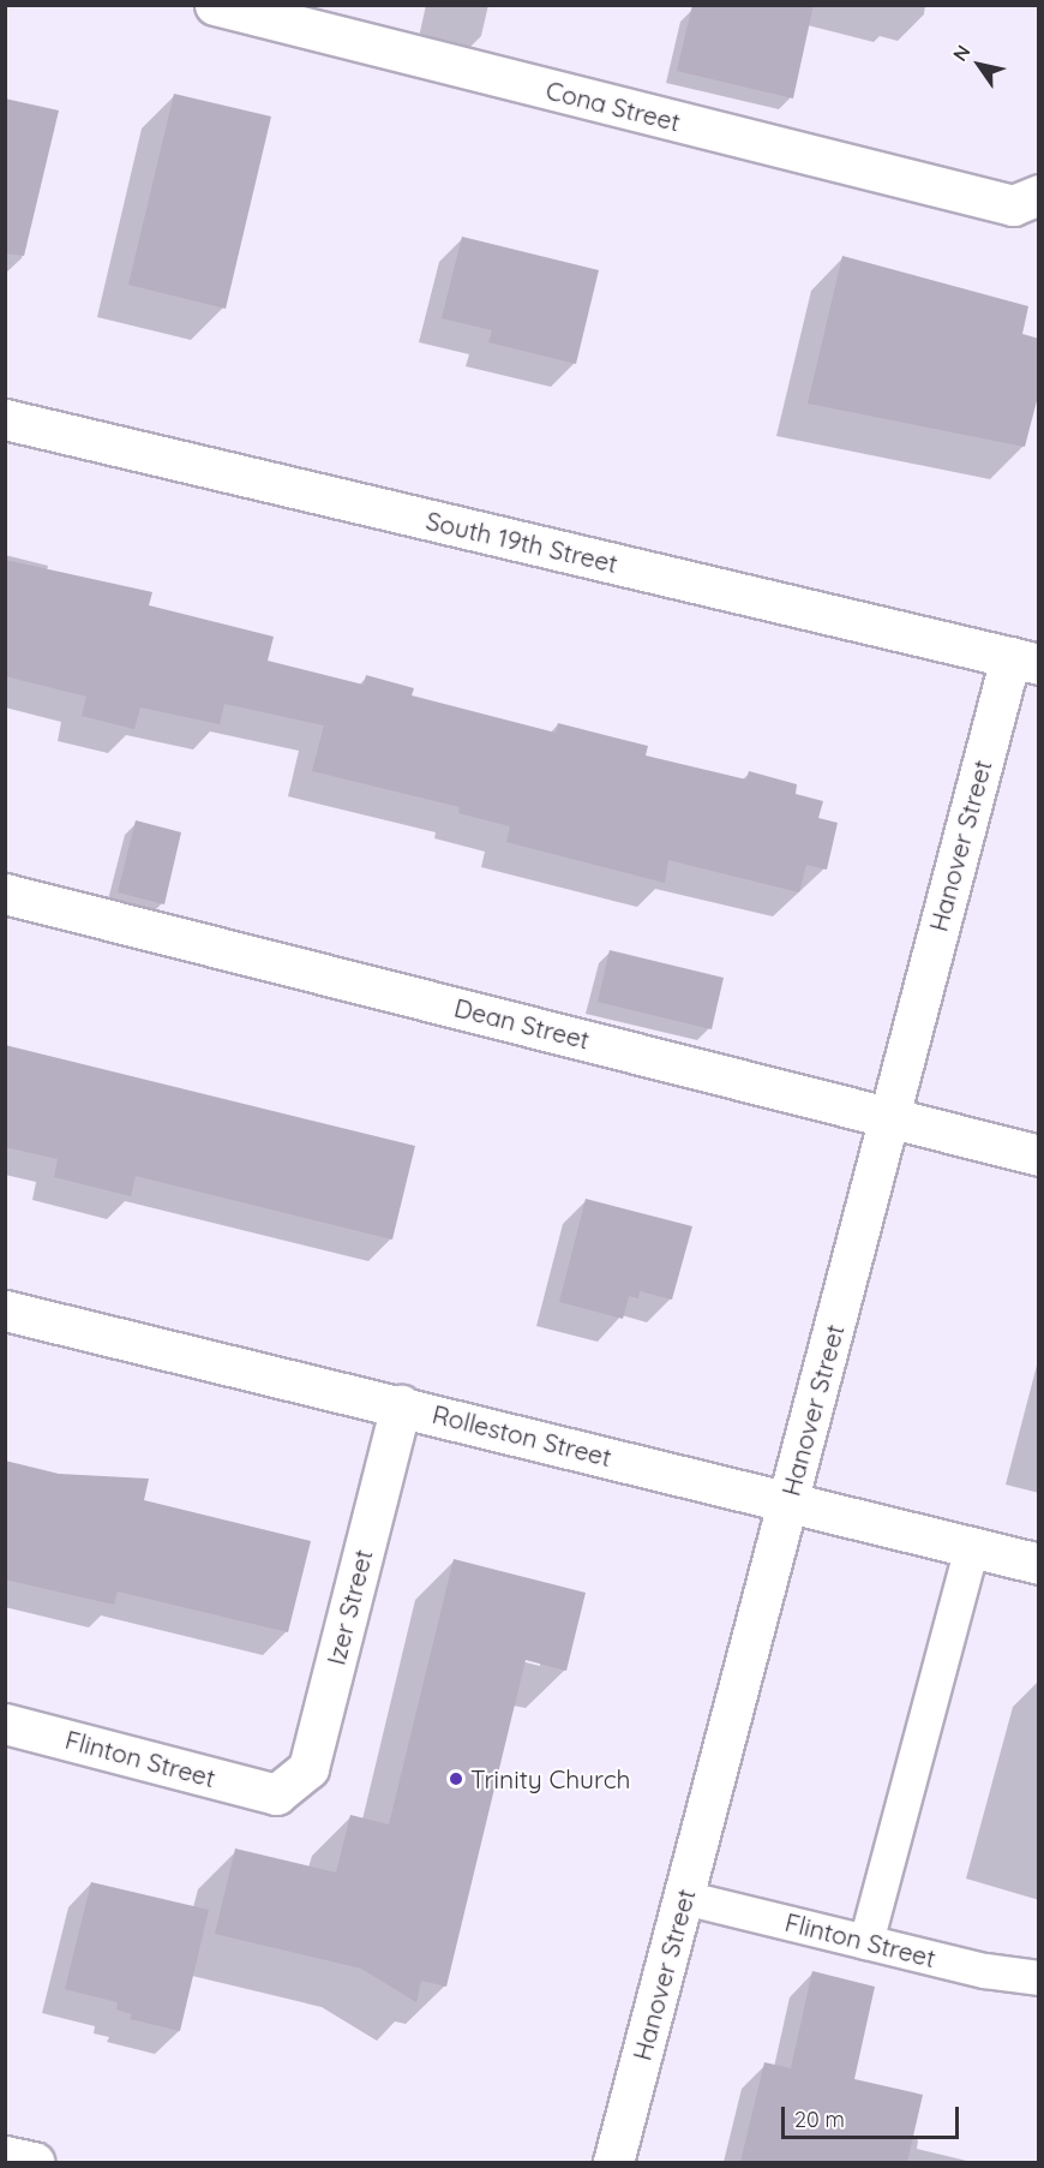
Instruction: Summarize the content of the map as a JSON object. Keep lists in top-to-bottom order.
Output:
{
  "streets": {
    "street": [
      "Cona Street",
      "South 19th Street",
      "Hanover Street",
      "Dean Street",
      "Rolleston Street",
      "Izer Street",
      "Flinton Street"
    ]
  },
  "crossings": [
    ["South 19th Street", "Hanover Street"],
    ["Hanover Street", "Dean Street"],
    ["Hanover Street", "Rolleston Street"],
    ["Hanover Street", "Flinton Street"],
    ["Rolleston Street", "Izer Street"],
    ["Izer Street", "Flinton Street"]
  ],
  "places": ["Trinity Church"],
  "scale_bar": "20 m",
  "north": "top left"
}
